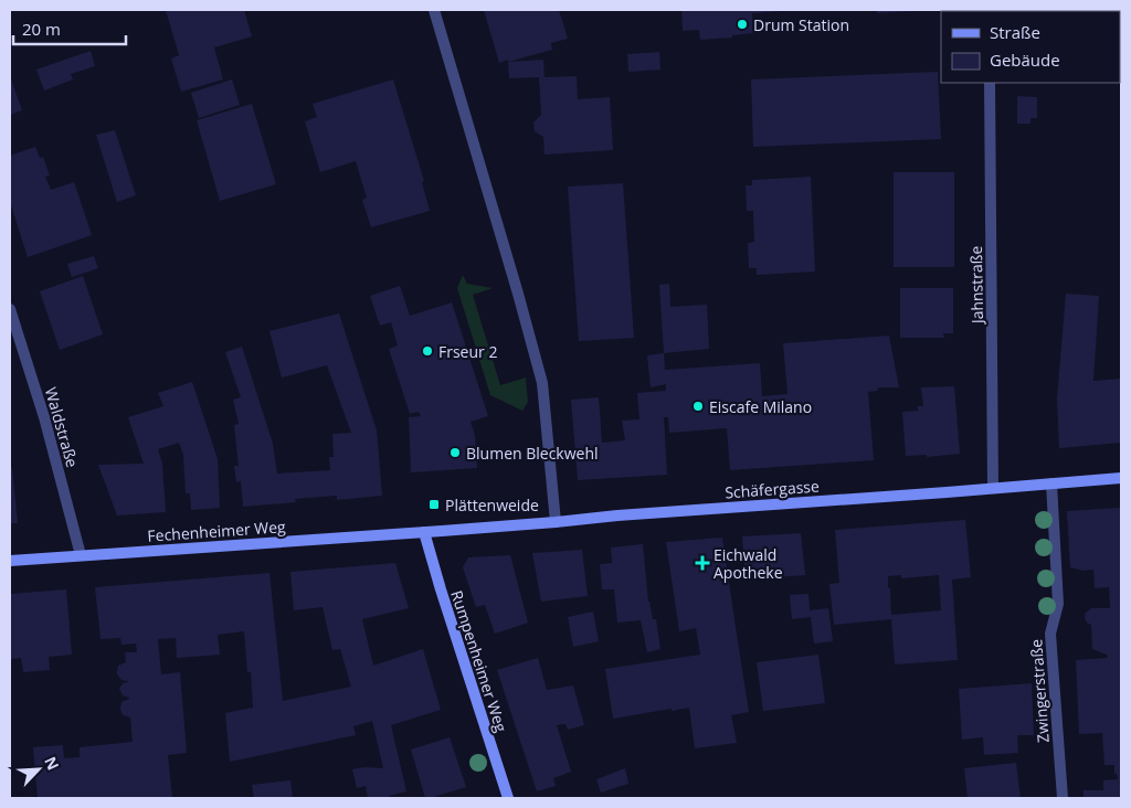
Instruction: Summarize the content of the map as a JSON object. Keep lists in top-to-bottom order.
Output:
{
  "streets": {
    "street": [
      "Jahnstraße",
      "Waldstraße",
      "Schäfergasse",
      "Fechenheimer Weg",
      "Rumpenheimer Weg",
      "Zwingerstraße"
    ]
  },
  "crossings": [
    ["Jahnstraße", "Schäfergasse"],
    ["Waldstraße", "Fechenheimer Weg"],
    ["Schäfergasse", "Fechenheimer Weg"],
    ["Schäfergasse", "Rumpenheimer Weg"],
    ["Schäfergasse", "Zwingerstraße"],
    ["Fechenheimer Weg", "Rumpenheimer Weg"]
  ],
  "places": {
    "other": [
      "Drum Station",
      "Frseur 2",
      "Eiscafe Milano",
      "Blumen Bleckwehl"
    ],
    "transit": ["Plättenweide"],
    "health": ["Eichwald Apotheke"]
  },
  "legend": ["Straße", "Gebäude"],
  "scale_bar": "20 m",
  "north": "top right"
}
